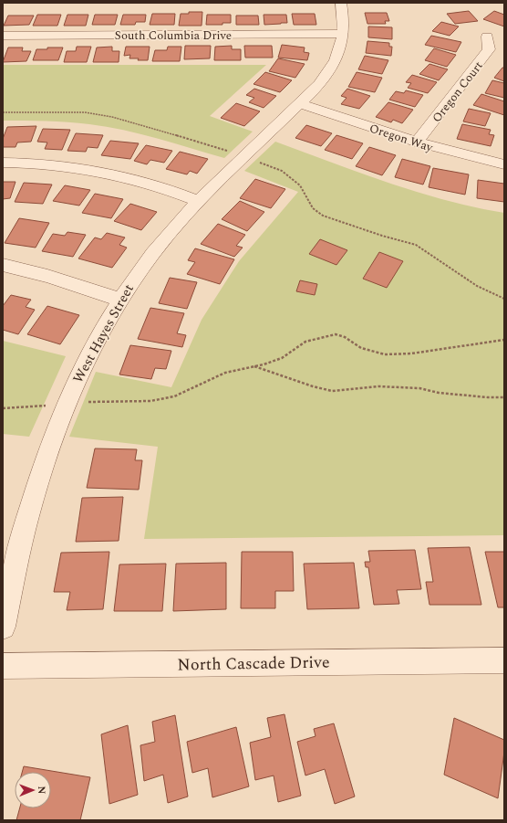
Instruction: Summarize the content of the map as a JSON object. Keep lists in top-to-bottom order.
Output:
{
  "streets": {
    "street": [
      "South Columbia Drive",
      "Oregon Court",
      "Oregon Way",
      "West Hayes Street",
      "North Cascade Drive"
    ]
  },
  "crossings": [
    ["South Columbia Drive", "West Hayes Street"],
    ["Oregon Court", "Oregon Way"],
    ["Oregon Way", "West Hayes Street"]
  ],
  "north": "right"
}
